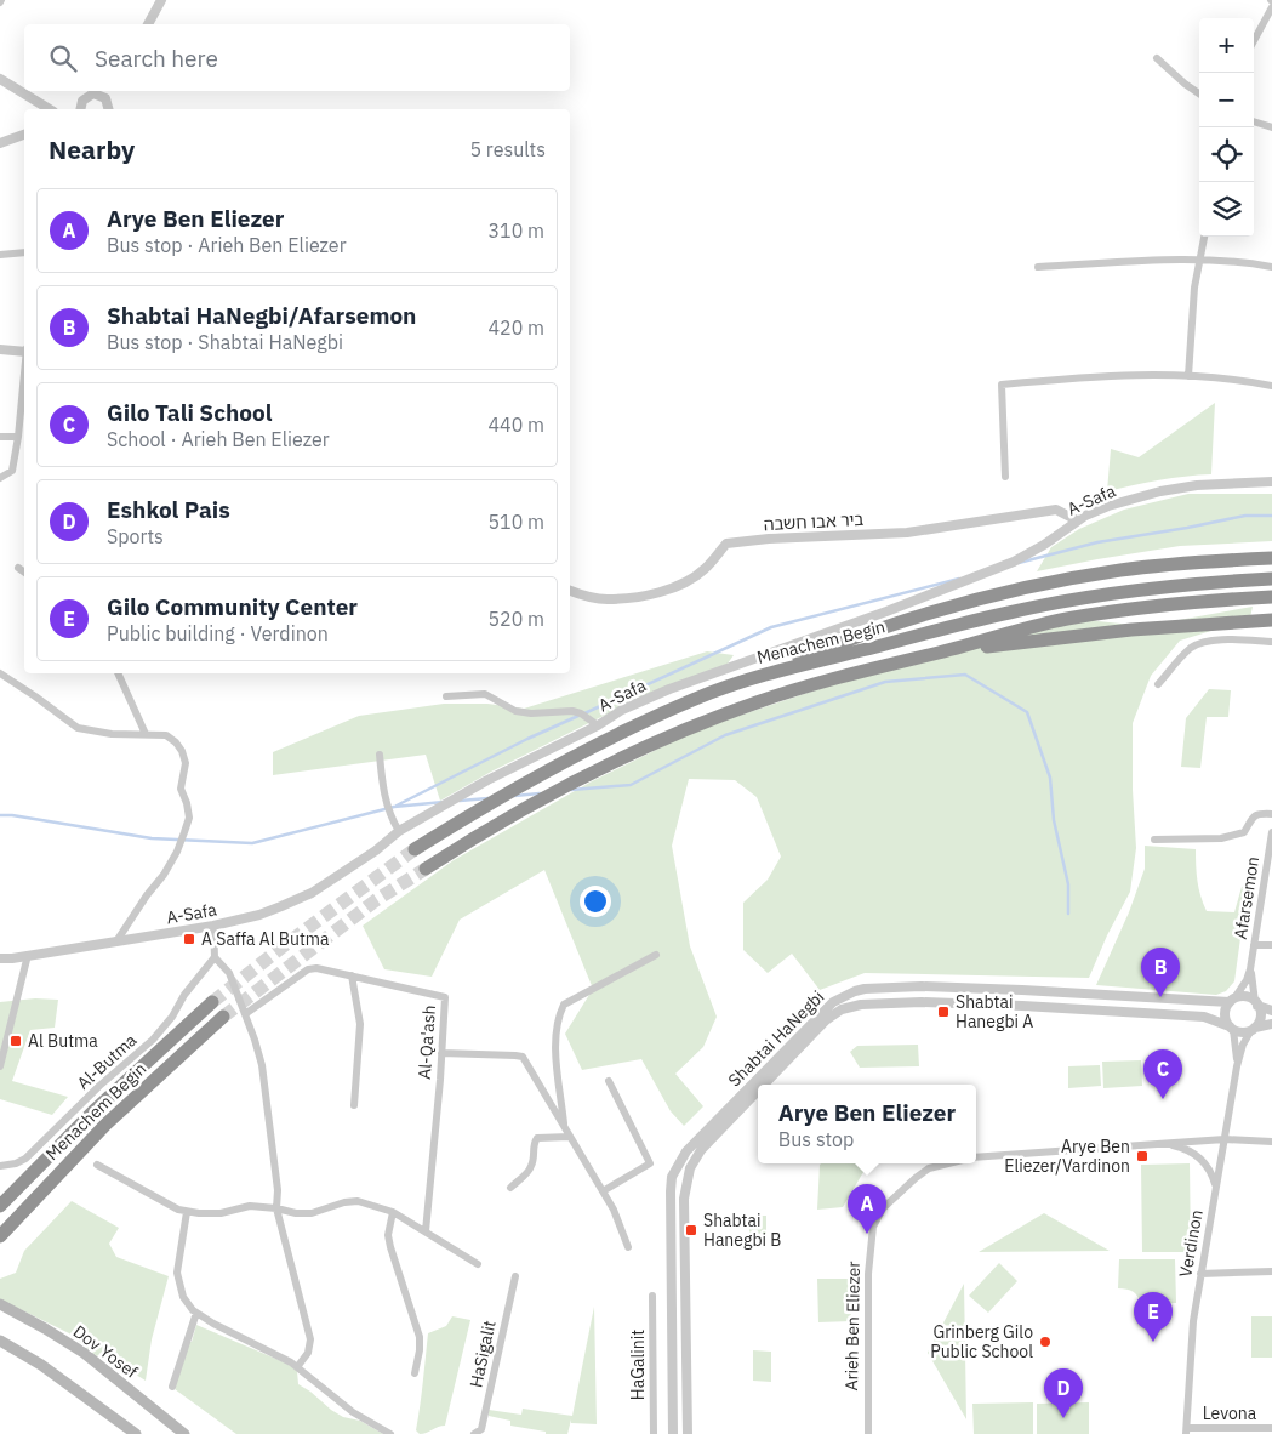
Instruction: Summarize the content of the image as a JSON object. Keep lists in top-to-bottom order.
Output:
{
  "streets": {
    "highway": ["Menachem Begin"],
    "main road": ["Dov Yosef"],
    "street": [
      "A-Safa",
      "ביר אבו חשבה",
      "Afarsemon",
      "Shabtai HaNegbi",
      "Al-Qa'ash",
      "Al-Butma",
      "Verdinon",
      "Arieh Ben Eliezer",
      "HaSigalit",
      "HaGalinit",
      "Levona"
    ]
  },
  "crossings": [
    ["A-Safa", "ביר אבו חשבה"],
    ["Afarsemon", "Shabtai HaNegbi"],
    ["Afarsemon", "Verdinon"],
    ["Shabtai HaNegbi", "Verdinon"],
    ["Verdinon", "Levona"]
  ],
  "places": {
    "transit": [
      "A Saffa Al Butma",
      "Shabtai Hanegbi A",
      "Al Butma",
      "Arye Ben Eliezer/Vardinon",
      "Shabtai Hanegbi B"
    ],
    "other": ["Grinberg Gilo Public School"]
  },
  "page": {
    "map_buttons": ["+", "−"],
    "search": "Search here",
    "heading": ["Nearby", "5 results"],
    "list": [
      {
        "mark": "A",
        "name": "Arye Ben Eliezer",
        "note": "Bus stop · Arieh Ben Eliezer",
        "value": "310 m"
      },
      {
        "mark": "B",
        "name": "Shabtai HaNegbi/Afarsemon",
        "note": "Bus stop · Shabtai HaNegbi",
        "value": "420 m"
      },
      {
        "mark": "C",
        "name": "Gilo Tali School",
        "note": "School · Arieh Ben Eliezer",
        "value": "440 m"
      },
      {
        "mark": "D",
        "name": "Eshkol Pais",
        "note": "Sports",
        "value": "510 m"
      },
      {
        "mark": "E",
        "name": "Gilo Community Center",
        "note": "Public building · Verdinon",
        "value": "520 m"
      }
    ],
    "pins": [
      "B",
      "C",
      "A",
      "E",
      "D"
    ],
    "popup": ["Arye Ben Eliezer", "Bus stop"]
  }
}
